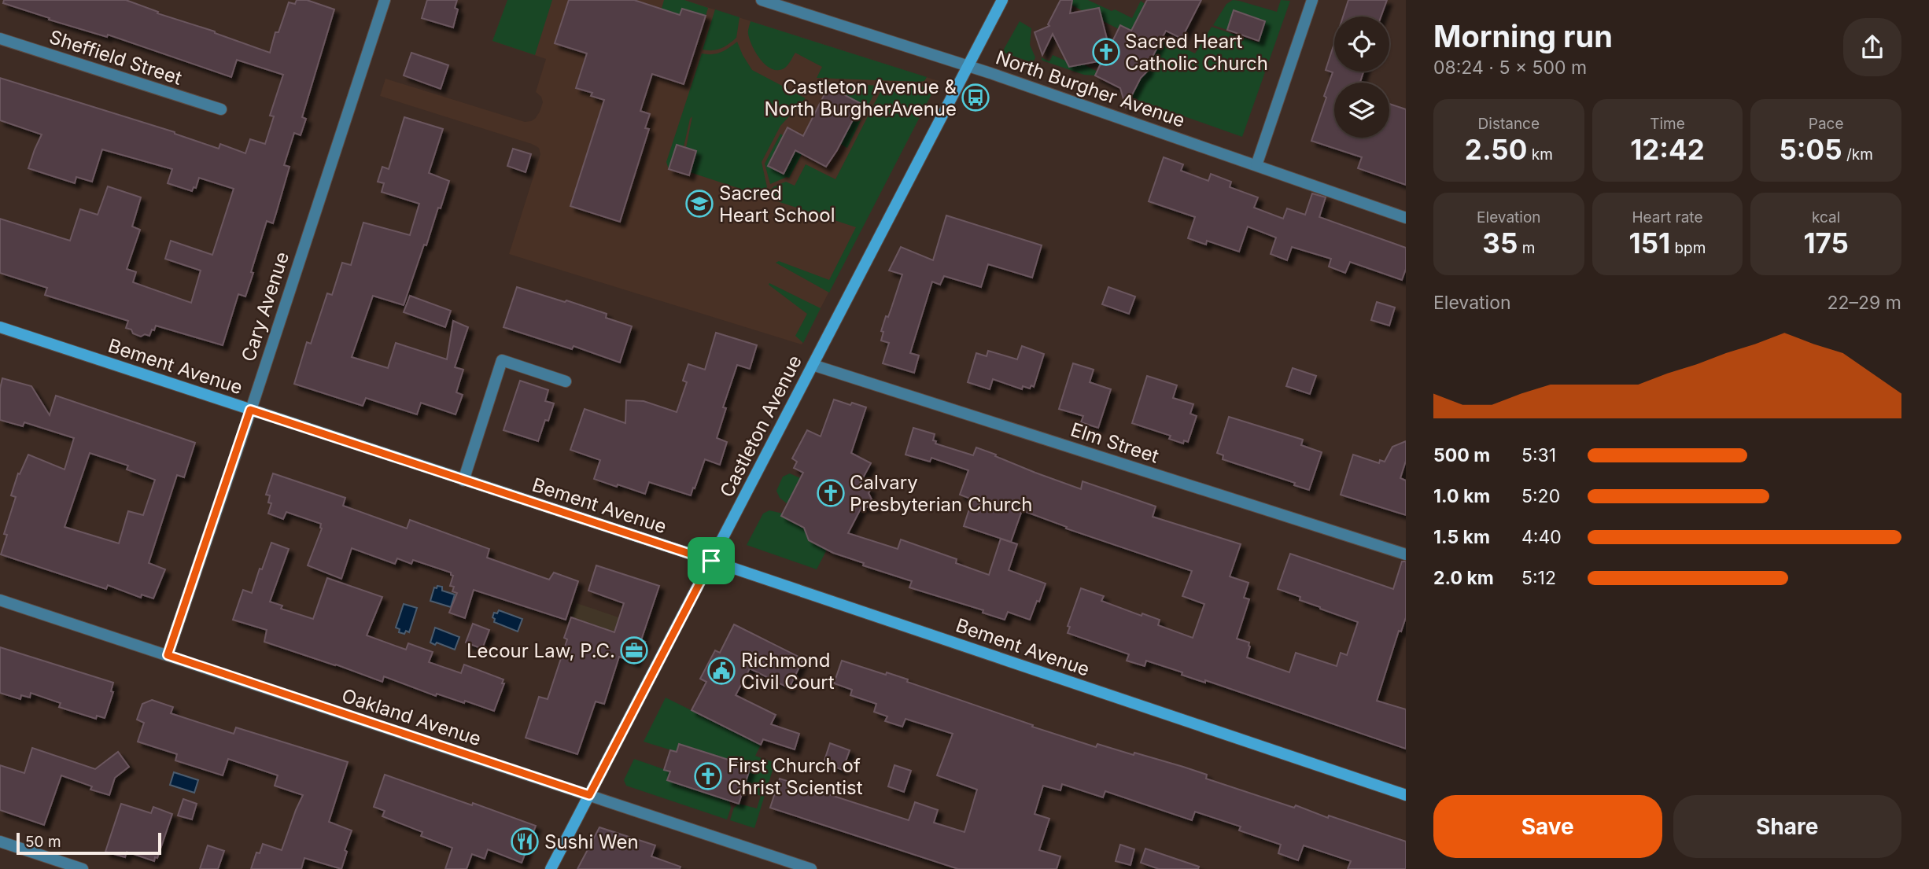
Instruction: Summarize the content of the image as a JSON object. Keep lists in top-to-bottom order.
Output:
{
  "streets": {
    "street": [
      "Sheffield Street",
      "North Burgher Avenue",
      "Cary Avenue",
      "Bement Avenue",
      "Castleton Avenue",
      "Elm Street",
      "Oakland Avenue"
    ]
  },
  "crossings": [
    ["North Burgher Avenue", "Castleton Avenue"],
    ["Cary Avenue", "Bement Avenue"],
    ["Cary Avenue", "Oakland Avenue"],
    ["Bement Avenue", "Castleton Avenue"],
    ["Castleton Avenue", "Elm Street"],
    ["Castleton Avenue", "Oakland Avenue"]
  ],
  "places": {
    "church": ["Sacred Heart Catholic Church", "Calvary Presbyterian Church", "First Church of Christ Scientist"],
    "bus stop": ["Castleton Avenue & North BurgherAvenue"],
    "school or university": ["Sacred Heart School"],
    "office": ["Lecour Law, P.C."],
    "public building": ["Richmond Civil Court"],
    "restaurant": ["Sushi Wen"]
  },
  "scale_bar": "50 m",
  "page": {
    "heading": ["Morning run", "08:24 · 5 × 500 m"],
    "stats": [
      ["Distance", "2.50 km"],
      ["Time", "12:42"],
      ["Pace", "5:05 /km"],
      ["Elevation", "35 m"],
      ["Heart rate", "151 bpm"],
      ["kcal", "175"]
    ],
    "chart": ["Elevation", "22–29 m"],
    "list": [
      {
        "name": "500 m",
        "note": "5:31"
      },
      {
        "name": "1.0 km",
        "note": "5:20"
      },
      {
        "name": "1.5 km",
        "note": "4:40"
      },
      {
        "name": "2.0 km",
        "note": "5:12"
      }
    ],
    "buttons": ["Save", "Share"],
    "scale": "50 m"
  }
}
